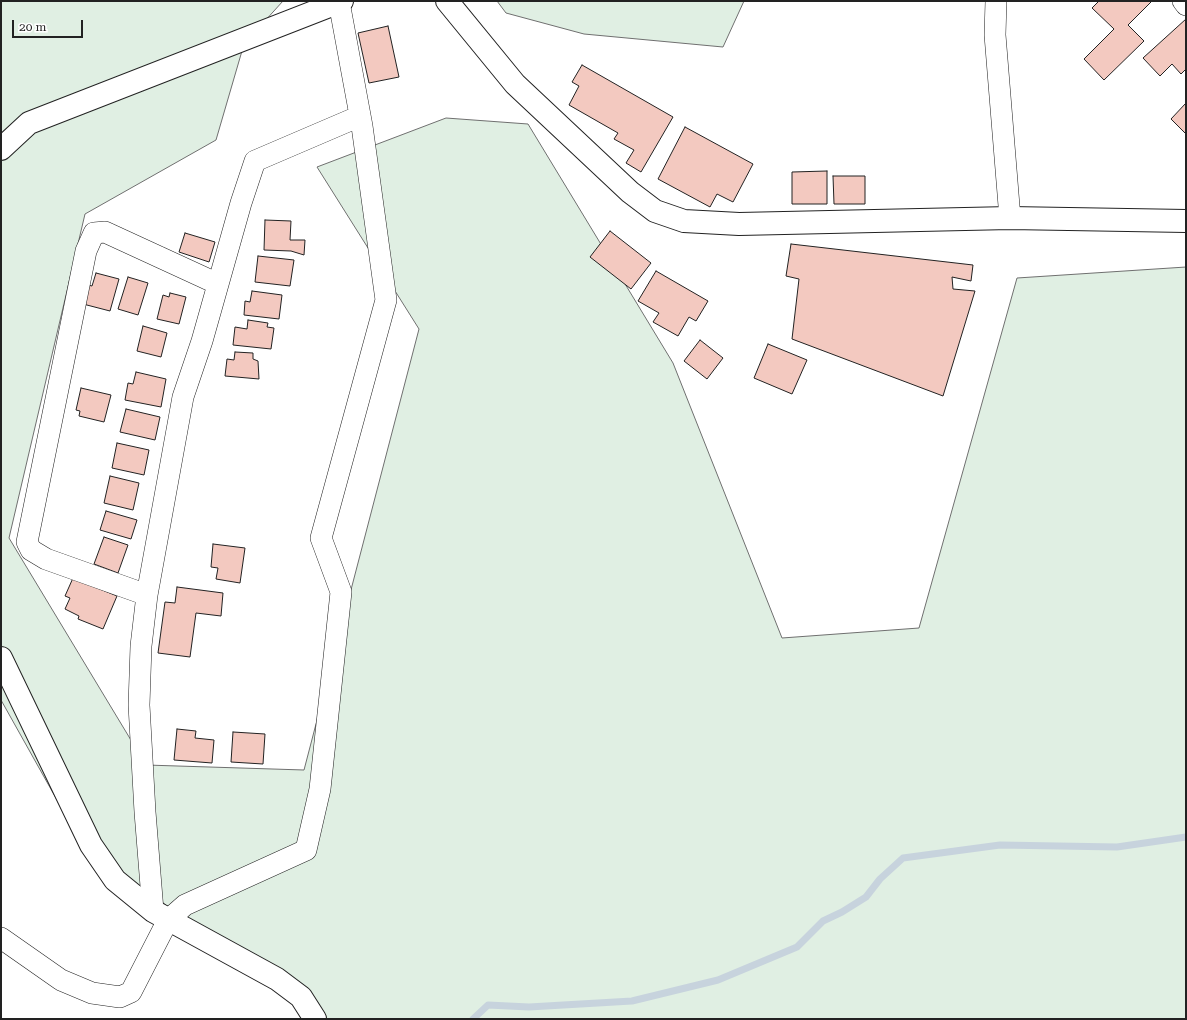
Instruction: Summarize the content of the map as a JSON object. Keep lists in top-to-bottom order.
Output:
{
  "scale_bar": "20 m"
}
